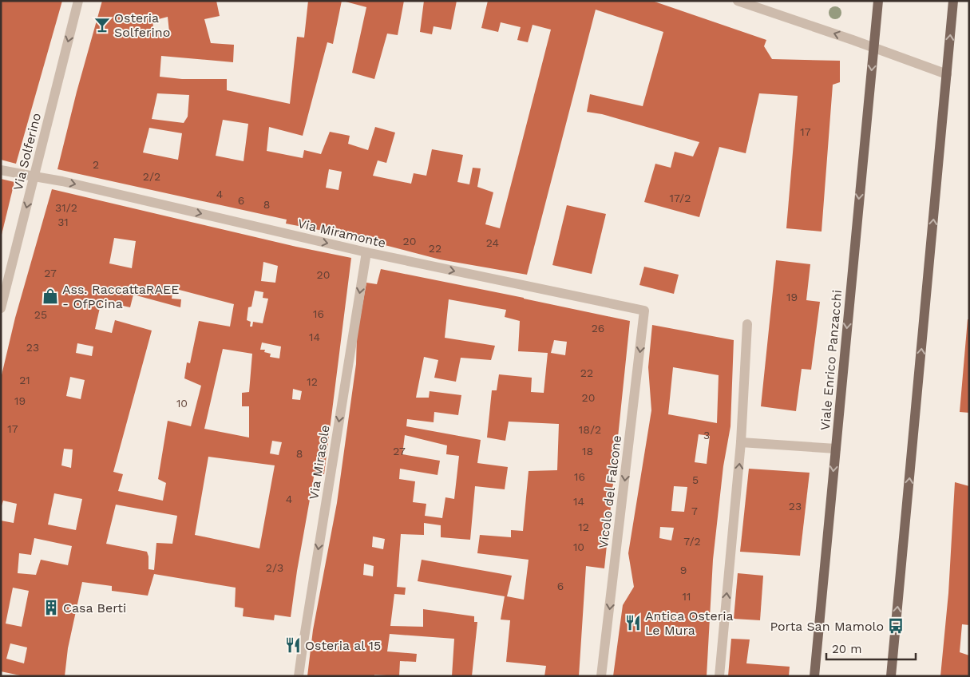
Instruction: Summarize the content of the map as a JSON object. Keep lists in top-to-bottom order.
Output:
{
  "streets": {
    "main road": ["Viale Enrico Panzacchi"],
    "street": [
      "Via Solferino",
      "Via Miramonte",
      "Via Mirasole",
      "Vicolo del Falcone"
    ]
  },
  "crossings": [
    ["Via Solferino", "Via Miramonte"],
    ["Via Miramonte", "Via Mirasole"],
    ["Via Miramonte", "Vicolo del Falcone"]
  ],
  "one_way": [
    "Via Solferino",
    "Via Miramonte",
    "Via Mirasole",
    "Vicolo del Falcone"
  ],
  "places": {
    "bar": ["Osteria Solferino"],
    "shop": ["Ass. RaccattaRAEE - OfPCina"],
    "building": ["Casa Berti"],
    "restaurant": ["Antica Osteria Le Mura", "Osteria al 15"],
    "bus stop": ["Porta San Mamolo"]
  },
  "house_numbers": [
    "17",
    "2",
    "2/2",
    "4",
    "17/2",
    "6",
    "8",
    "31/2",
    "31",
    "20",
    "24",
    "22",
    "27",
    "20",
    "19",
    "16",
    "25",
    "26",
    "14",
    "23",
    "22",
    "21",
    "12",
    "20",
    "19",
    "10",
    "17",
    "18/2",
    "3",
    "27",
    "18",
    "8",
    "16",
    "5",
    "4",
    "14",
    "23",
    "7",
    "12",
    "7/2",
    "10",
    "2/3",
    "9",
    "6",
    "11"
  ],
  "scale_bar": "20 m"
}
